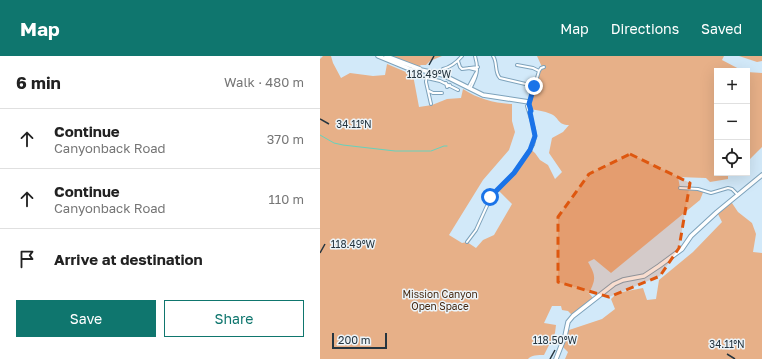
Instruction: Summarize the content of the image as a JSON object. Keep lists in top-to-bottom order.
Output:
{
  "parks": ["Mission Canyon Open Space"],
  "scale_bar": "200 m",
  "page": {
    "header": "Map",
    "nav": ["Map", "Directions", "Saved"],
    "heading": ["6 min", "Walk · 480 m"],
    "map_buttons": ["+", "−"],
    "list": [
      ["Continue", "Canyonback Road", "370 m"],
      ["Continue", "Canyonback Road", "110 m"],
      "Arrive at destination"
    ],
    "buttons": ["Save", "Share"],
    "scale": "200 m"
  },
  "coordinates": ["118.49°W", "34.11°N", "118.50°W"]
}
